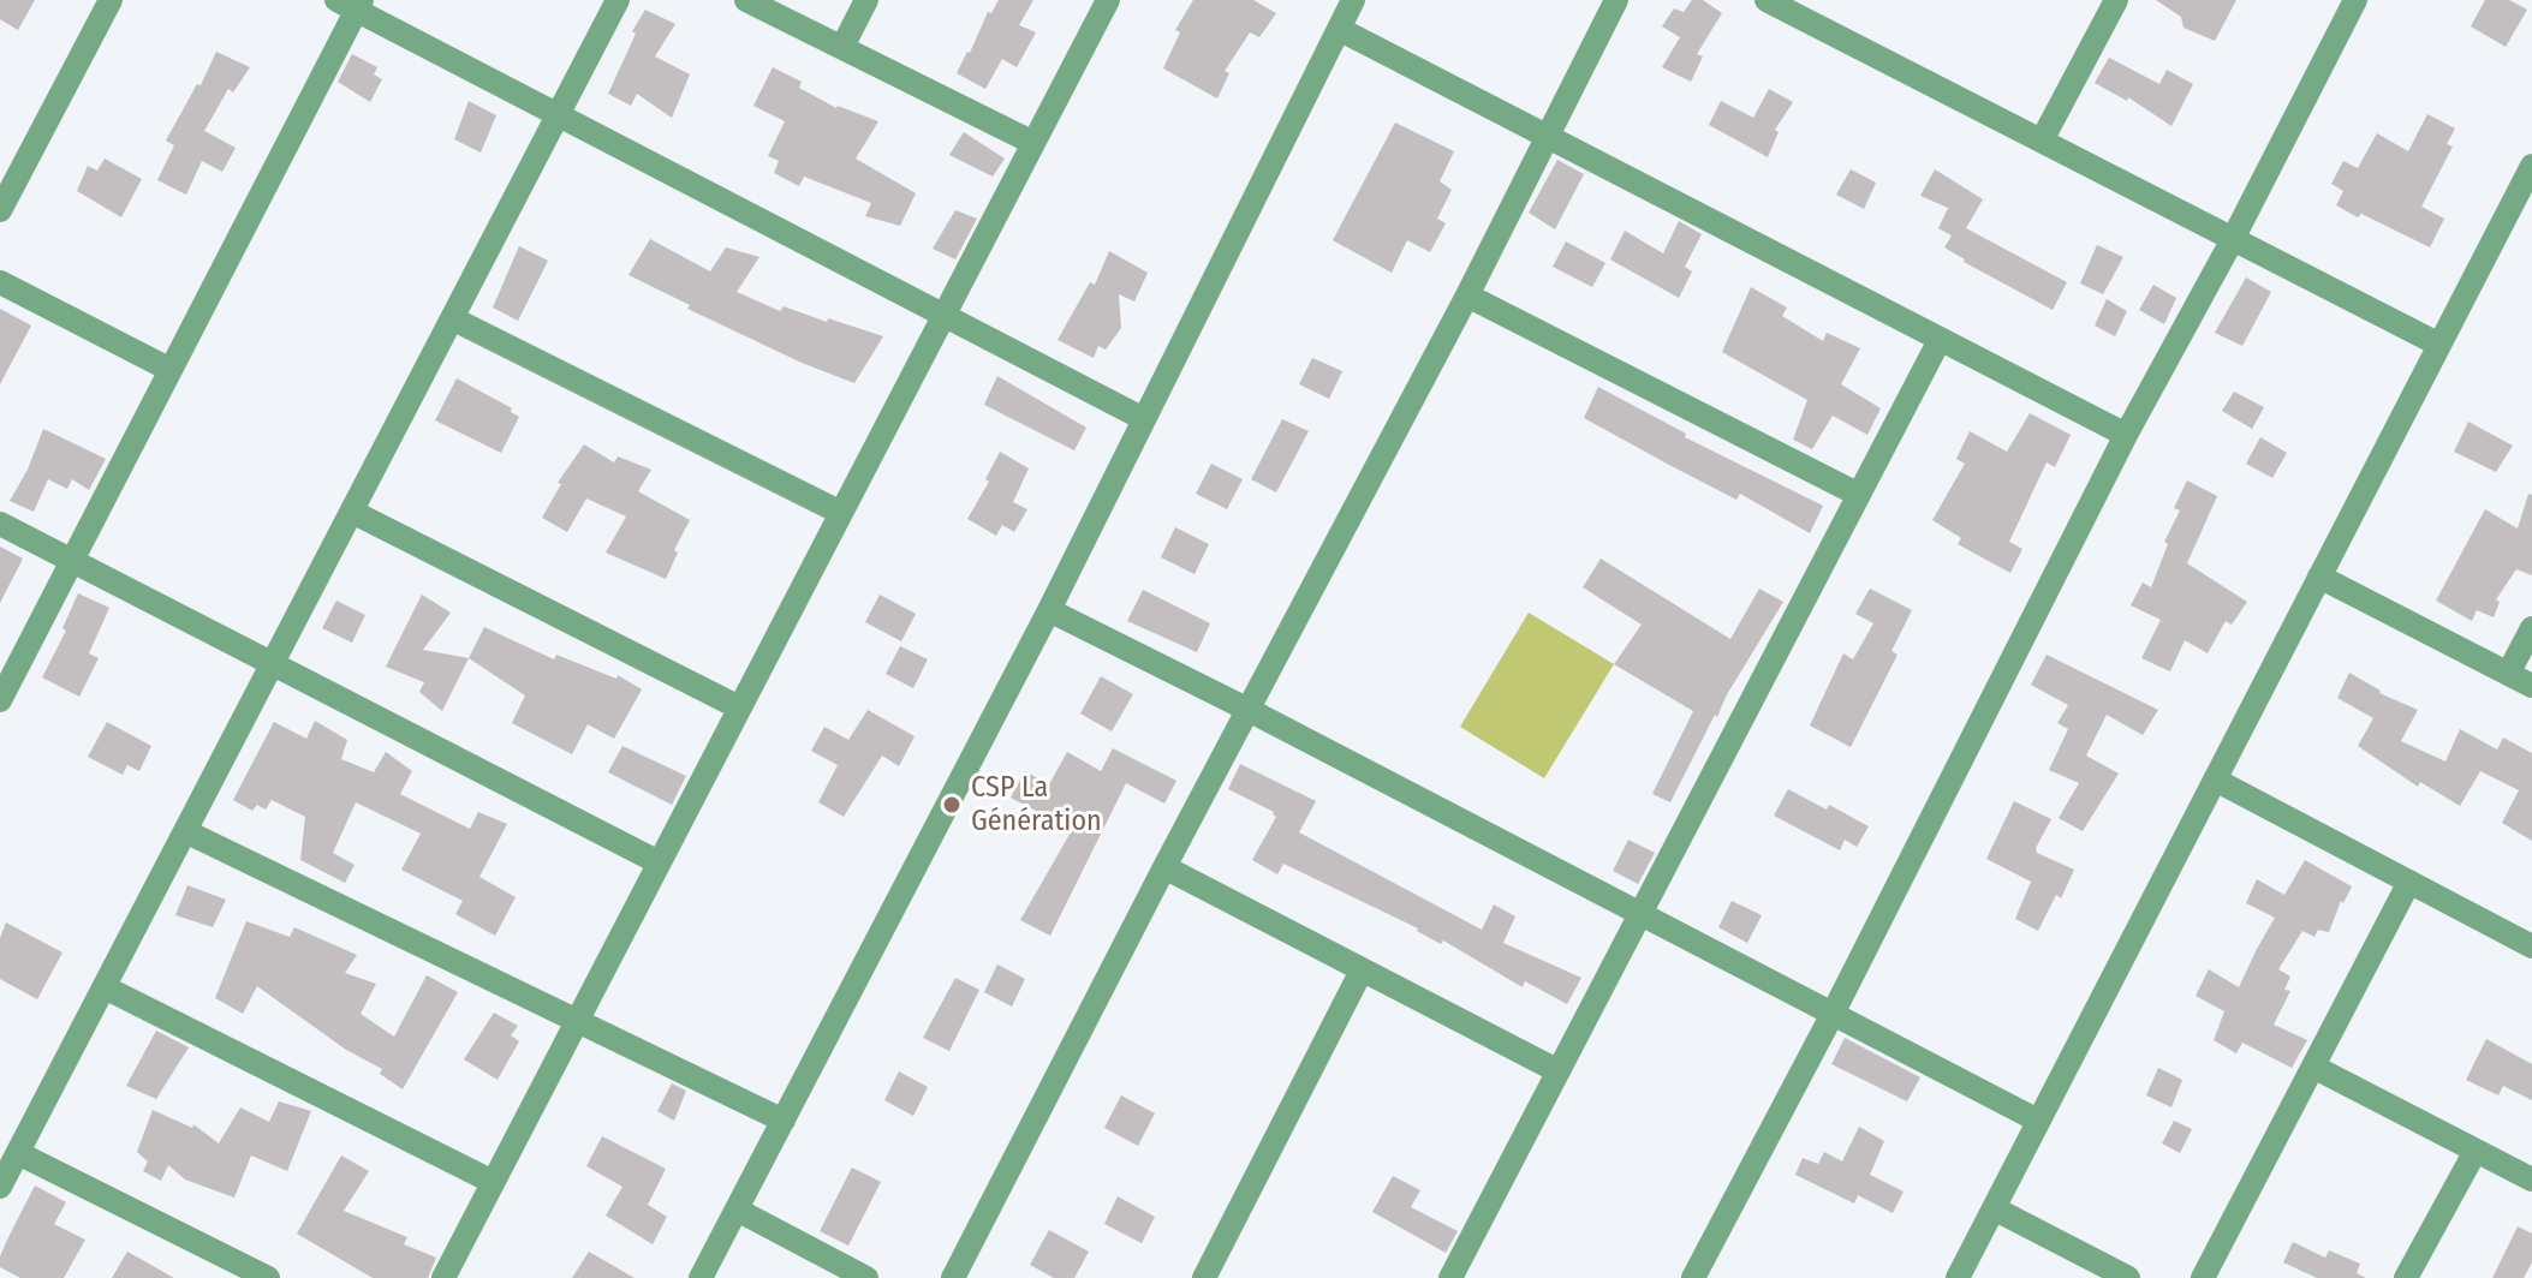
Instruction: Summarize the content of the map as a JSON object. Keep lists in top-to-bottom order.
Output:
{
  "places": ["CSP La Génération"]
}
